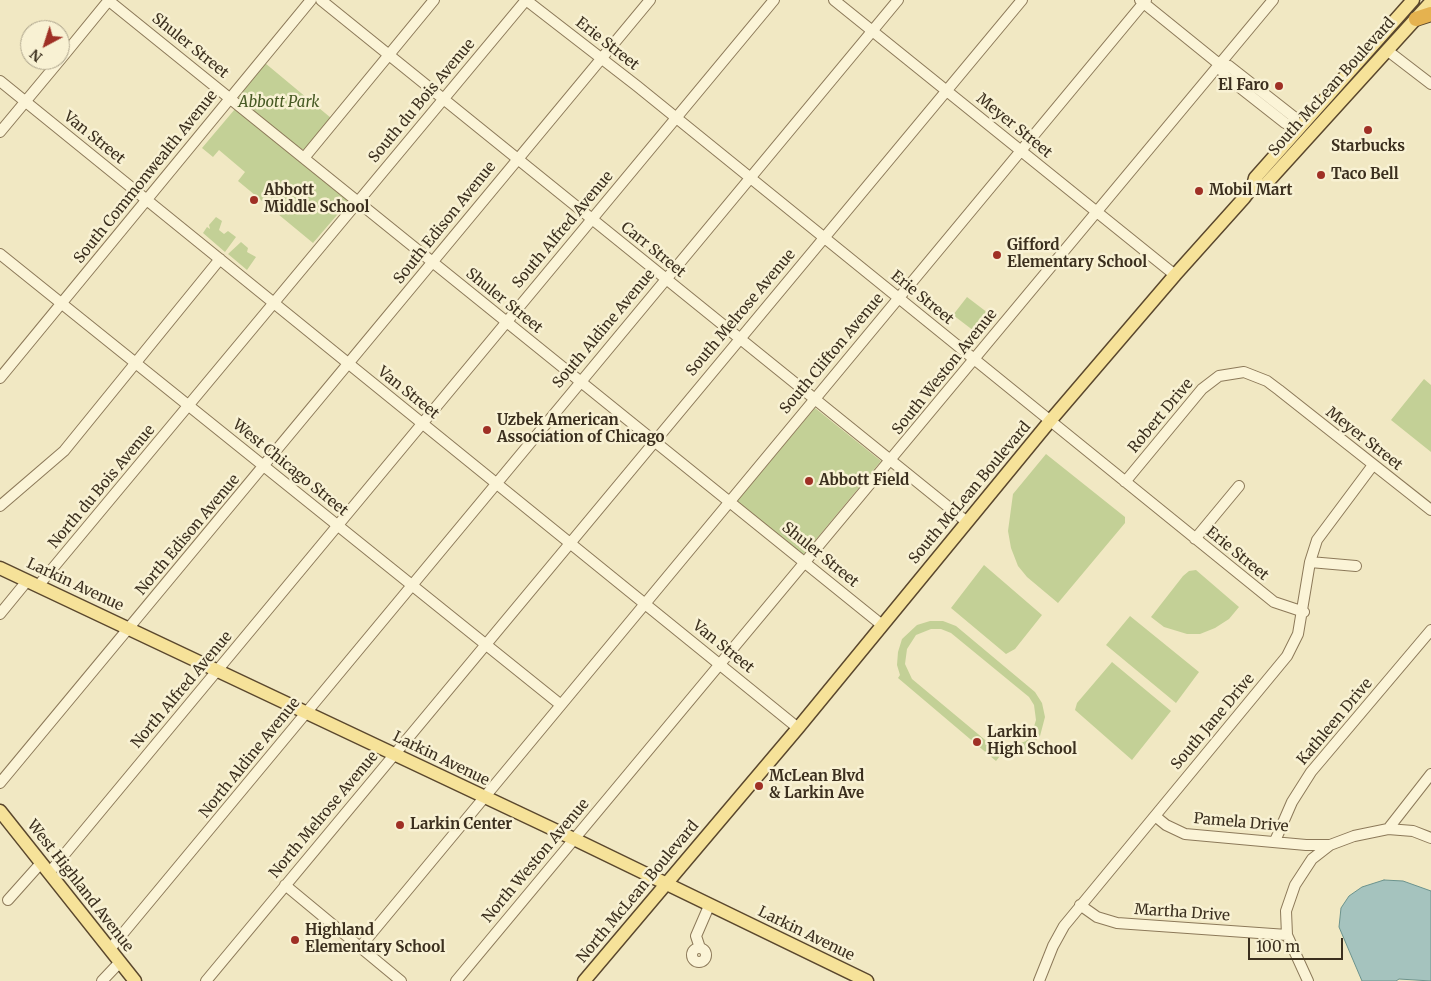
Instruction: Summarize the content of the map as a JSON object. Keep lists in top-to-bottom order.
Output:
{
  "streets": {
    "main road": [
      "South McLean Boulevard",
      "Larkin Avenue",
      "West Highland Avenue",
      "North McLean Boulevard"
    ],
    "street": [
      "Erie Street",
      "Shuler Street",
      "South du Bois Avenue",
      "Meyer Street",
      "Van Street",
      "South Commonwealth Avenue",
      "South Edison Avenue",
      "South Alfred Avenue",
      "Carr Street",
      "South Melrose Avenue",
      "South Aldine Avenue",
      "South Clifton Avenue",
      "South Weston Avenue",
      "Robert Drive",
      "West Chicago Street",
      "North du Bois Avenue",
      "North Edison Avenue",
      "North Alfred Avenue",
      "South Jane Drive",
      "Kathleen Drive",
      "North Aldine Avenue",
      "North Melrose Avenue",
      "Pamela Drive",
      "North Weston Avenue",
      "Martha Drive"
    ]
  },
  "crossings": [
    ["Erie Street", "South McLean Boulevard"],
    ["Erie Street", "South du Bois Avenue"],
    ["Erie Street", "South Edison Avenue"],
    ["Erie Street", "South Alfred Avenue"],
    ["Erie Street", "South Melrose Avenue"],
    ["Erie Street", "South Aldine Avenue"],
    ["Erie Street", "South Clifton Avenue"],
    ["Erie Street", "South Weston Avenue"],
    ["Erie Street", "Robert Drive"],
    ["Erie Street", "South Jane Drive"],
    ["Shuler Street", "South McLean Boulevard"],
    ["Shuler Street", "South du Bois Avenue"],
    ["Shuler Street", "South Commonwealth Avenue"],
    ["Shuler Street", "South Edison Avenue"],
    ["Shuler Street", "South Alfred Avenue"],
    ["Shuler Street", "South Melrose Avenue"],
    ["Shuler Street", "South Aldine Avenue"],
    ["Shuler Street", "South Clifton Avenue"],
    ["Shuler Street", "South Weston Avenue"],
    ["South McLean Boulevard", "Meyer Street"],
    ["South McLean Boulevard", "Van Street"],
    ["South McLean Boulevard", "Carr Street"],
    ["South McLean Boulevard", "North McLean Boulevard"],
    ["South du Bois Avenue", "Van Street"],
    ["South du Bois Avenue", "Carr Street"],
    ["South du Bois Avenue", "West Chicago Street"],
    ["South du Bois Avenue", "North du Bois Avenue"],
    ["Meyer Street", "South Melrose Avenue"],
    ["Meyer Street", "South Aldine Avenue"],
    ["Meyer Street", "South Clifton Avenue"],
    ["Meyer Street", "South Weston Avenue"],
    ["Meyer Street", "Robert Drive"],
    ["Meyer Street", "South Jane Drive"],
    ["Van Street", "South Commonwealth Avenue"],
    ["Van Street", "South Edison Avenue"],
    ["Van Street", "South Alfred Avenue"],
    ["Van Street", "South Melrose Avenue"],
    ["Van Street", "South Aldine Avenue"],
    ["Van Street", "South Clifton Avenue"],
    ["Van Street", "South Weston Avenue"],
    ["South Commonwealth Avenue", "West Chicago Street"],
    ["South Edison Avenue", "Carr Street"],
    ["South Edison Avenue", "West Chicago Street"],
    ["South Edison Avenue", "North Edison Avenue"],
    ["South Alfred Avenue", "Carr Street"],
    ["South Alfred Avenue", "West Chicago Street"],
    ["South Alfred Avenue", "North Alfred Avenue"],
    ["Carr Street", "South Melrose Avenue"],
    ["Carr Street", "South Aldine Avenue"],
    ["Carr Street", "South Clifton Avenue"],
    ["Carr Street", "South Weston Avenue"],
    ["South Melrose Avenue", "West Chicago Street"],
    ["South Melrose Avenue", "North Melrose Avenue"],
    ["South Aldine Avenue", "West Chicago Street"],
    ["South Aldine Avenue", "North Aldine Avenue"],
    ["South Clifton Avenue", "West Chicago Street"],
    ["South Clifton Avenue", "Larkin Avenue"],
    ["South Weston Avenue", "North Weston Avenue"],
    ["West Chicago Street", "North du Bois Avenue"],
    ["West Chicago Street", "North Edison Avenue"],
    ["West Chicago Street", "North Alfred Avenue"],
    ["West Chicago Street", "North Aldine Avenue"],
    ["West Chicago Street", "North Melrose Avenue"],
    ["North du Bois Avenue", "Larkin Avenue"],
    ["North Edison Avenue", "Larkin Avenue"],
    ["Larkin Avenue", "North Alfred Avenue"],
    ["Larkin Avenue", "North Aldine Avenue"],
    ["Larkin Avenue", "North Melrose Avenue"],
    ["Larkin Avenue", "North Weston Avenue"],
    ["Larkin Avenue", "North McLean Boulevard"],
    ["North Alfred Avenue", "West Highland Avenue"],
    ["South Jane Drive", "Pamela Drive"],
    ["South Jane Drive", "Martha Drive"],
    ["Kathleen Drive", "Pamela Drive"],
    ["North Aldine Avenue", "West Highland Avenue"]
  ],
  "parks": ["Abbott Park"],
  "places": [
    "El Faro",
    "Starbucks",
    "Taco Bell",
    "Mobil Mart",
    "Abbott Middle School",
    "Gifford Elementary School",
    "Uzbek American Association of Chicago",
    "Abbott Field",
    "Larkin High School",
    "McLean Blvd & Larkin Ave",
    "Larkin Center",
    "Highland Elementary School"
  ],
  "scale_bar": "100 m",
  "north": "bottom left"
}
